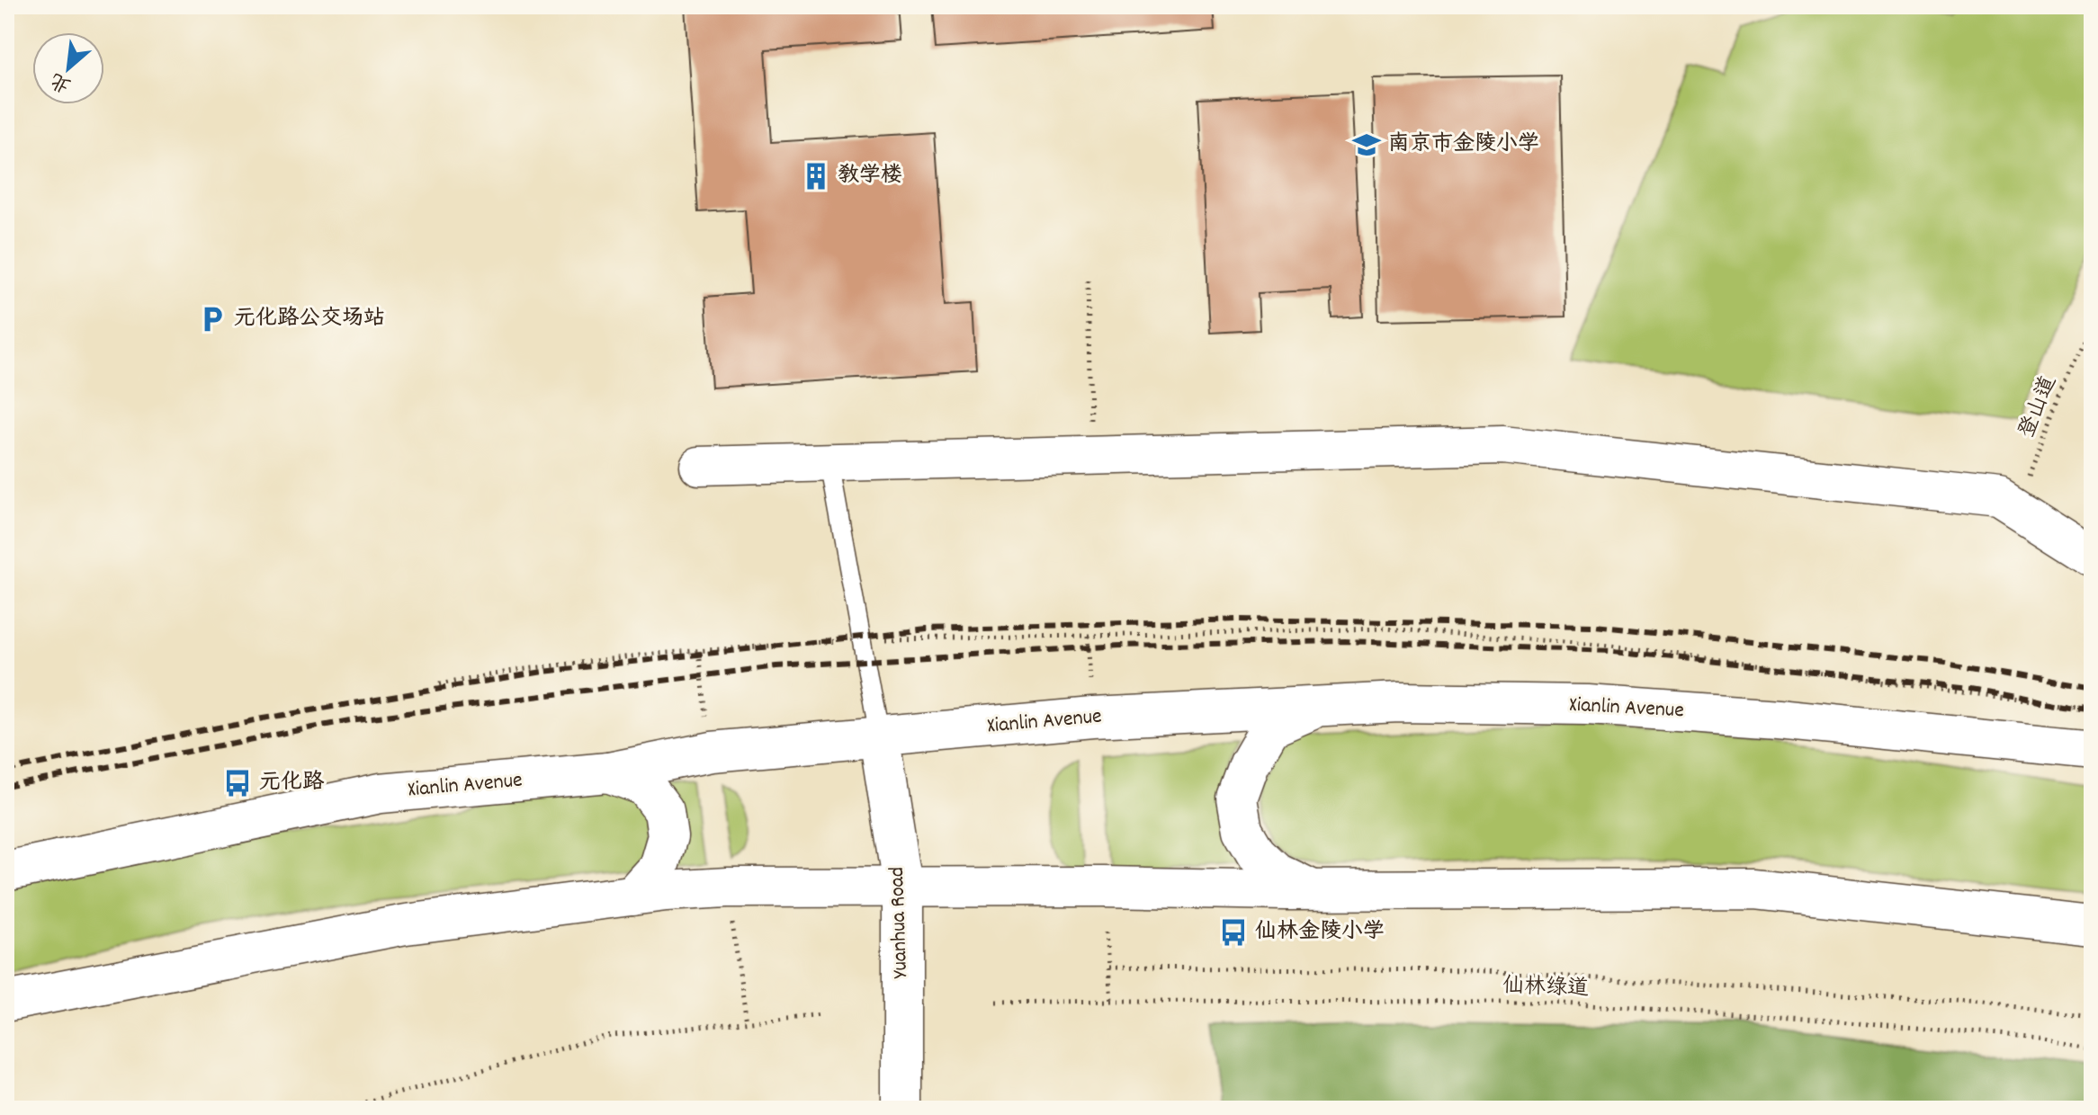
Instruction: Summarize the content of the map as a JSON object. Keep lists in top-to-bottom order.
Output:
{
  "streets": {
    "main road": ["Xianlin Avenue", "Yuanhua Road"],
    "path": ["登山道", "仙林绿道"]
  },
  "crossings": [
    ["Xianlin Avenue", "Yuanhua Road"]
  ],
  "places": {
    "school or university": ["南京市金陵小学"],
    "building": ["教学楼"],
    "parking": ["元化路公交场站"],
    "bus stop": ["元化路", "仙林金陵小学"]
  },
  "north": "bottom left"
}
